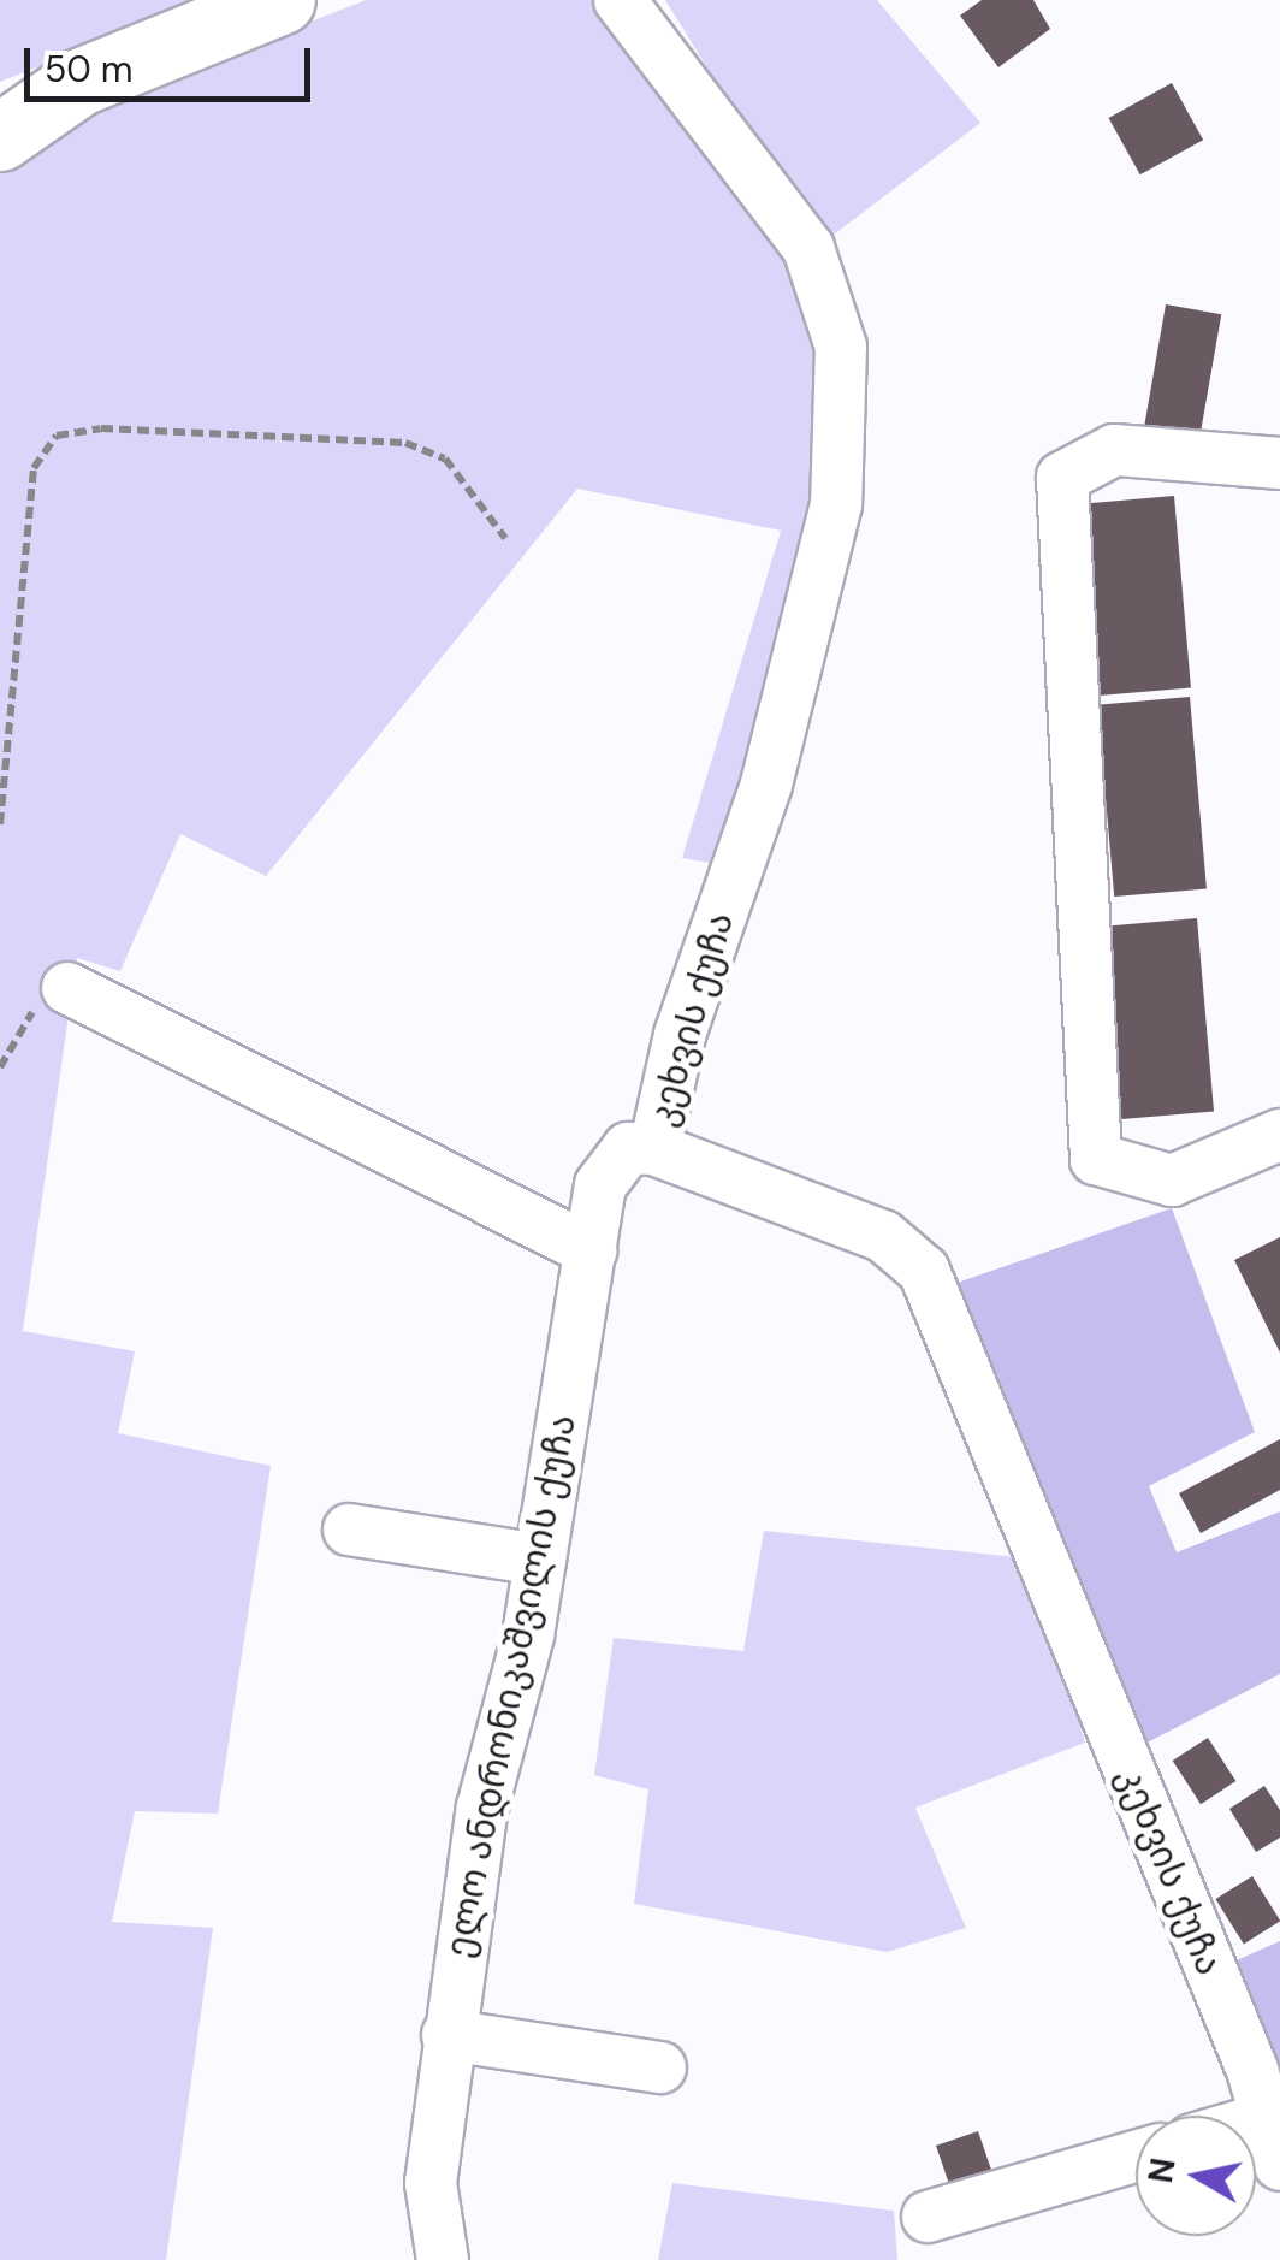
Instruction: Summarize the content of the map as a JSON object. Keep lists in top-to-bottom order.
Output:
{
  "streets": {
    "street": ["კეხვის ქუჩა", "ელო ანდრონიკაშვილის ქუჩა"]
  },
  "crossings": [
    ["კეხვის ქუჩა", "ელო ანდრონიკაშვილის ქუჩა"]
  ],
  "scale_bar": "50 m",
  "north": "left"
}
